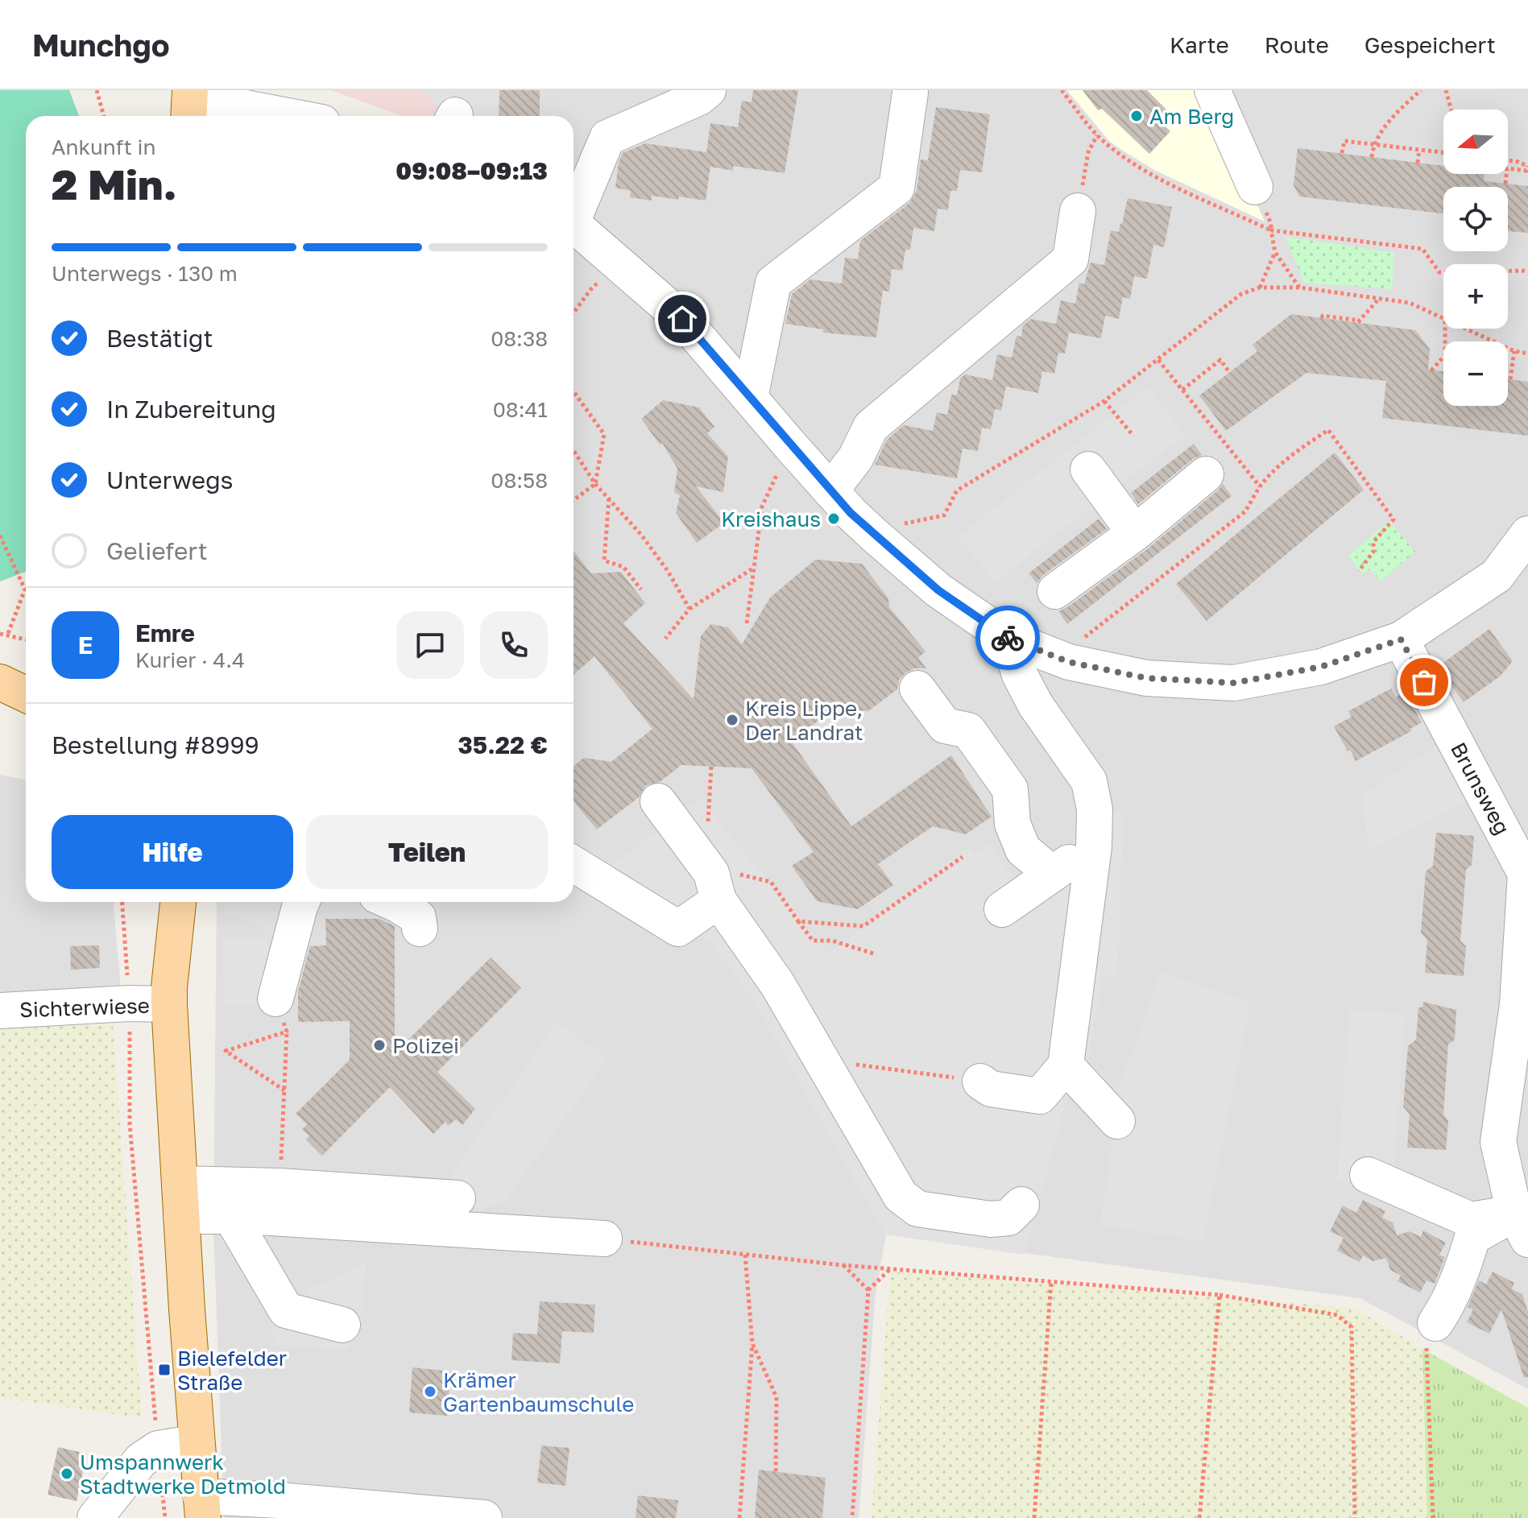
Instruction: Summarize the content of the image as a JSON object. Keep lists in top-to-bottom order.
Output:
{
  "streets": {
    "street": ["Brunsweg", "Sichterwiese"]
  },
  "places": {
    "other": [
      "Am Berg",
      "Kreishaus",
      "Kreis Lippe, Der Landrat",
      "Polizei",
      "Krämer Gartenbaumschule",
      "Umspannwerk Stadtwerke Detmold"
    ],
    "transit": ["Bielefelder Straße"]
  },
  "north": "left",
  "page": {
    "header": "Munchgo",
    "nav": ["Karte", "Route", "Gespeichert"],
    "map_buttons": ["+", "−"],
    "heading": ["2 Min.", "Ankunft in", "09:08–09:13"],
    "panel": [
      "Emre",
      "Kurier · 4.4",
      "Bestellung #8999",
      "35.22 €"
    ],
    "bar": "Unterwegs · 130 m",
    "list": [
      ["Bestätigt", "08:38"],
      ["In Zubereitung", "08:41"],
      ["Unterwegs", "08:58"],
      "Geliefert"
    ],
    "round": "E",
    "buttons": ["Hilfe", "Teilen"]
  }
}
